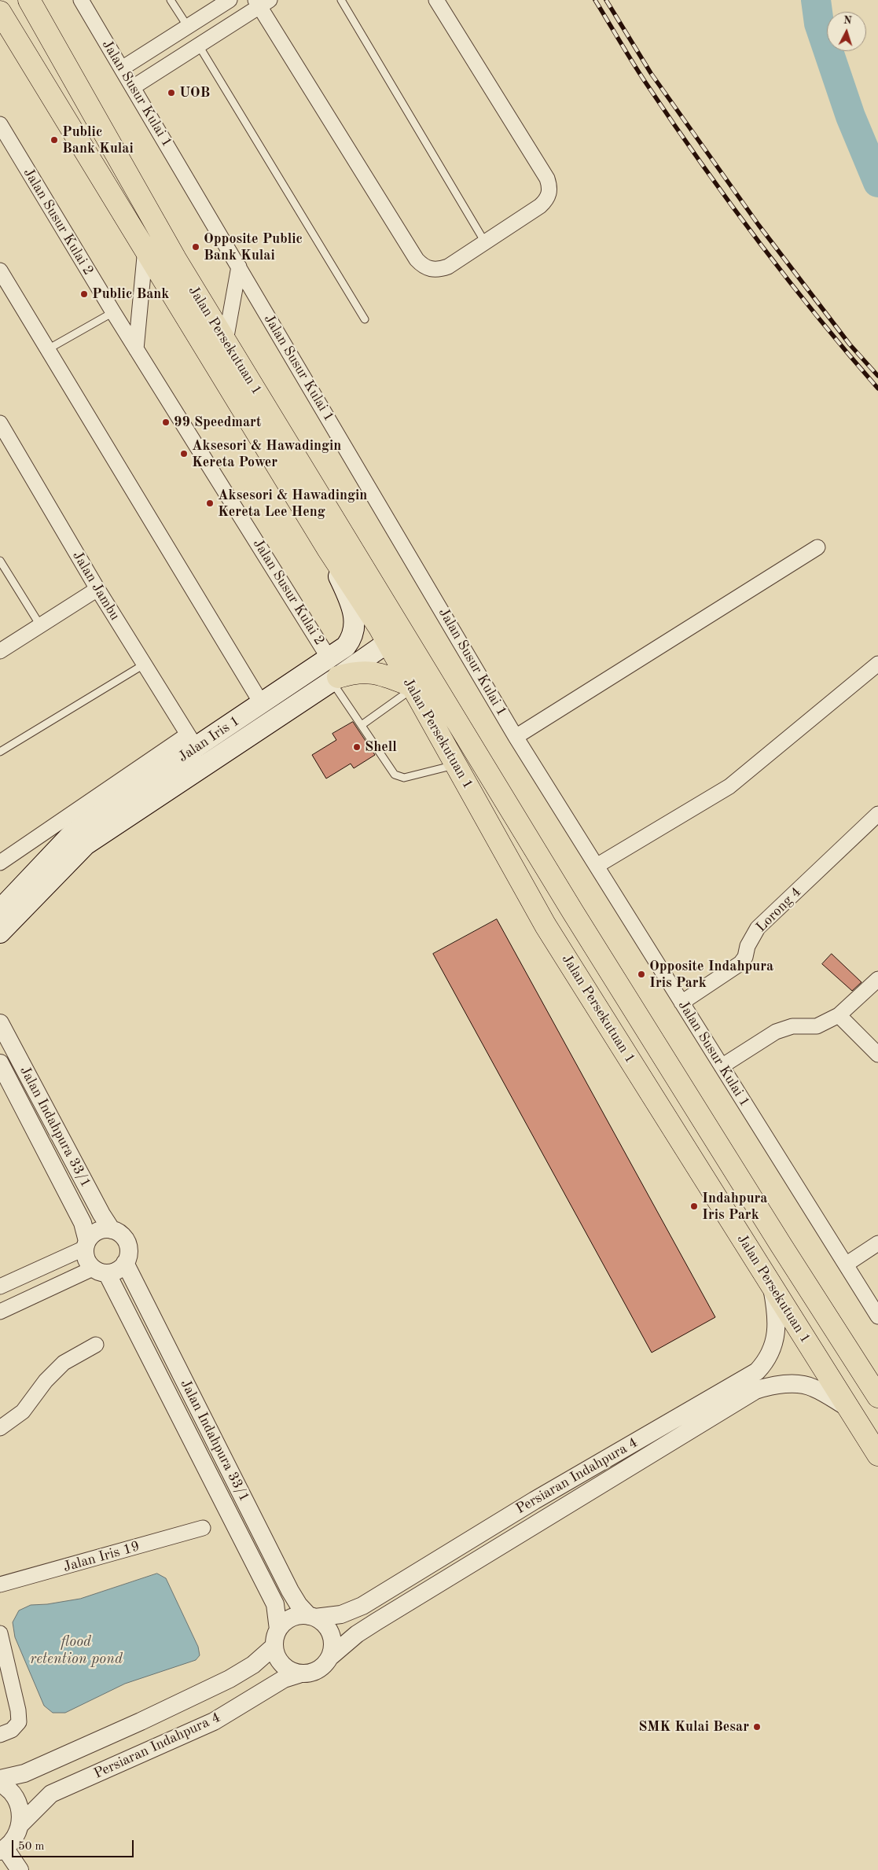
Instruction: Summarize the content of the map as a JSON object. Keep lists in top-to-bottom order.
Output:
{
  "streets": {
    "highway": ["Jalan Persekutuan 1"],
    "main road": ["Jalan Iris 1"],
    "street": [
      "Jalan Susur Kulai 1",
      "Jalan Susur Kulai 2",
      "Jalan Jambu",
      "Lorong 4",
      "Jalan Indahpura 33/1",
      "Persiaran Indahpura 4",
      "Jalan Iris 19"
    ]
  },
  "crossings": [
    ["Jalan Susur Kulai 1", "Lorong 4"],
    ["Jalan Susur Kulai 2", "Jalan Iris 1"],
    ["Jalan Persekutuan 1", "Jalan Iris 1"],
    ["Jalan Persekutuan 1", "Persiaran Indahpura 4"],
    ["Jalan Jambu", "Jalan Iris 1"],
    ["Jalan Indahpura 33/1", "Persiaran Indahpura 4"]
  ],
  "water": ["flood retention pond"],
  "places": [
    "UOB",
    "Public Bank Kulai",
    "Opposite Public Bank Kulai",
    "Public Bank",
    "99 Speedmart",
    "Aksesori & Hawadingin Kereta Power",
    "Aksesori & Hawadingin Kereta Lee Heng",
    "Shell",
    "Opposite Indahpura Iris Park",
    "Indahpura Iris Park",
    "SMK Kulai Besar"
  ],
  "scale_bar": "50 m",
  "north": "top"
}
